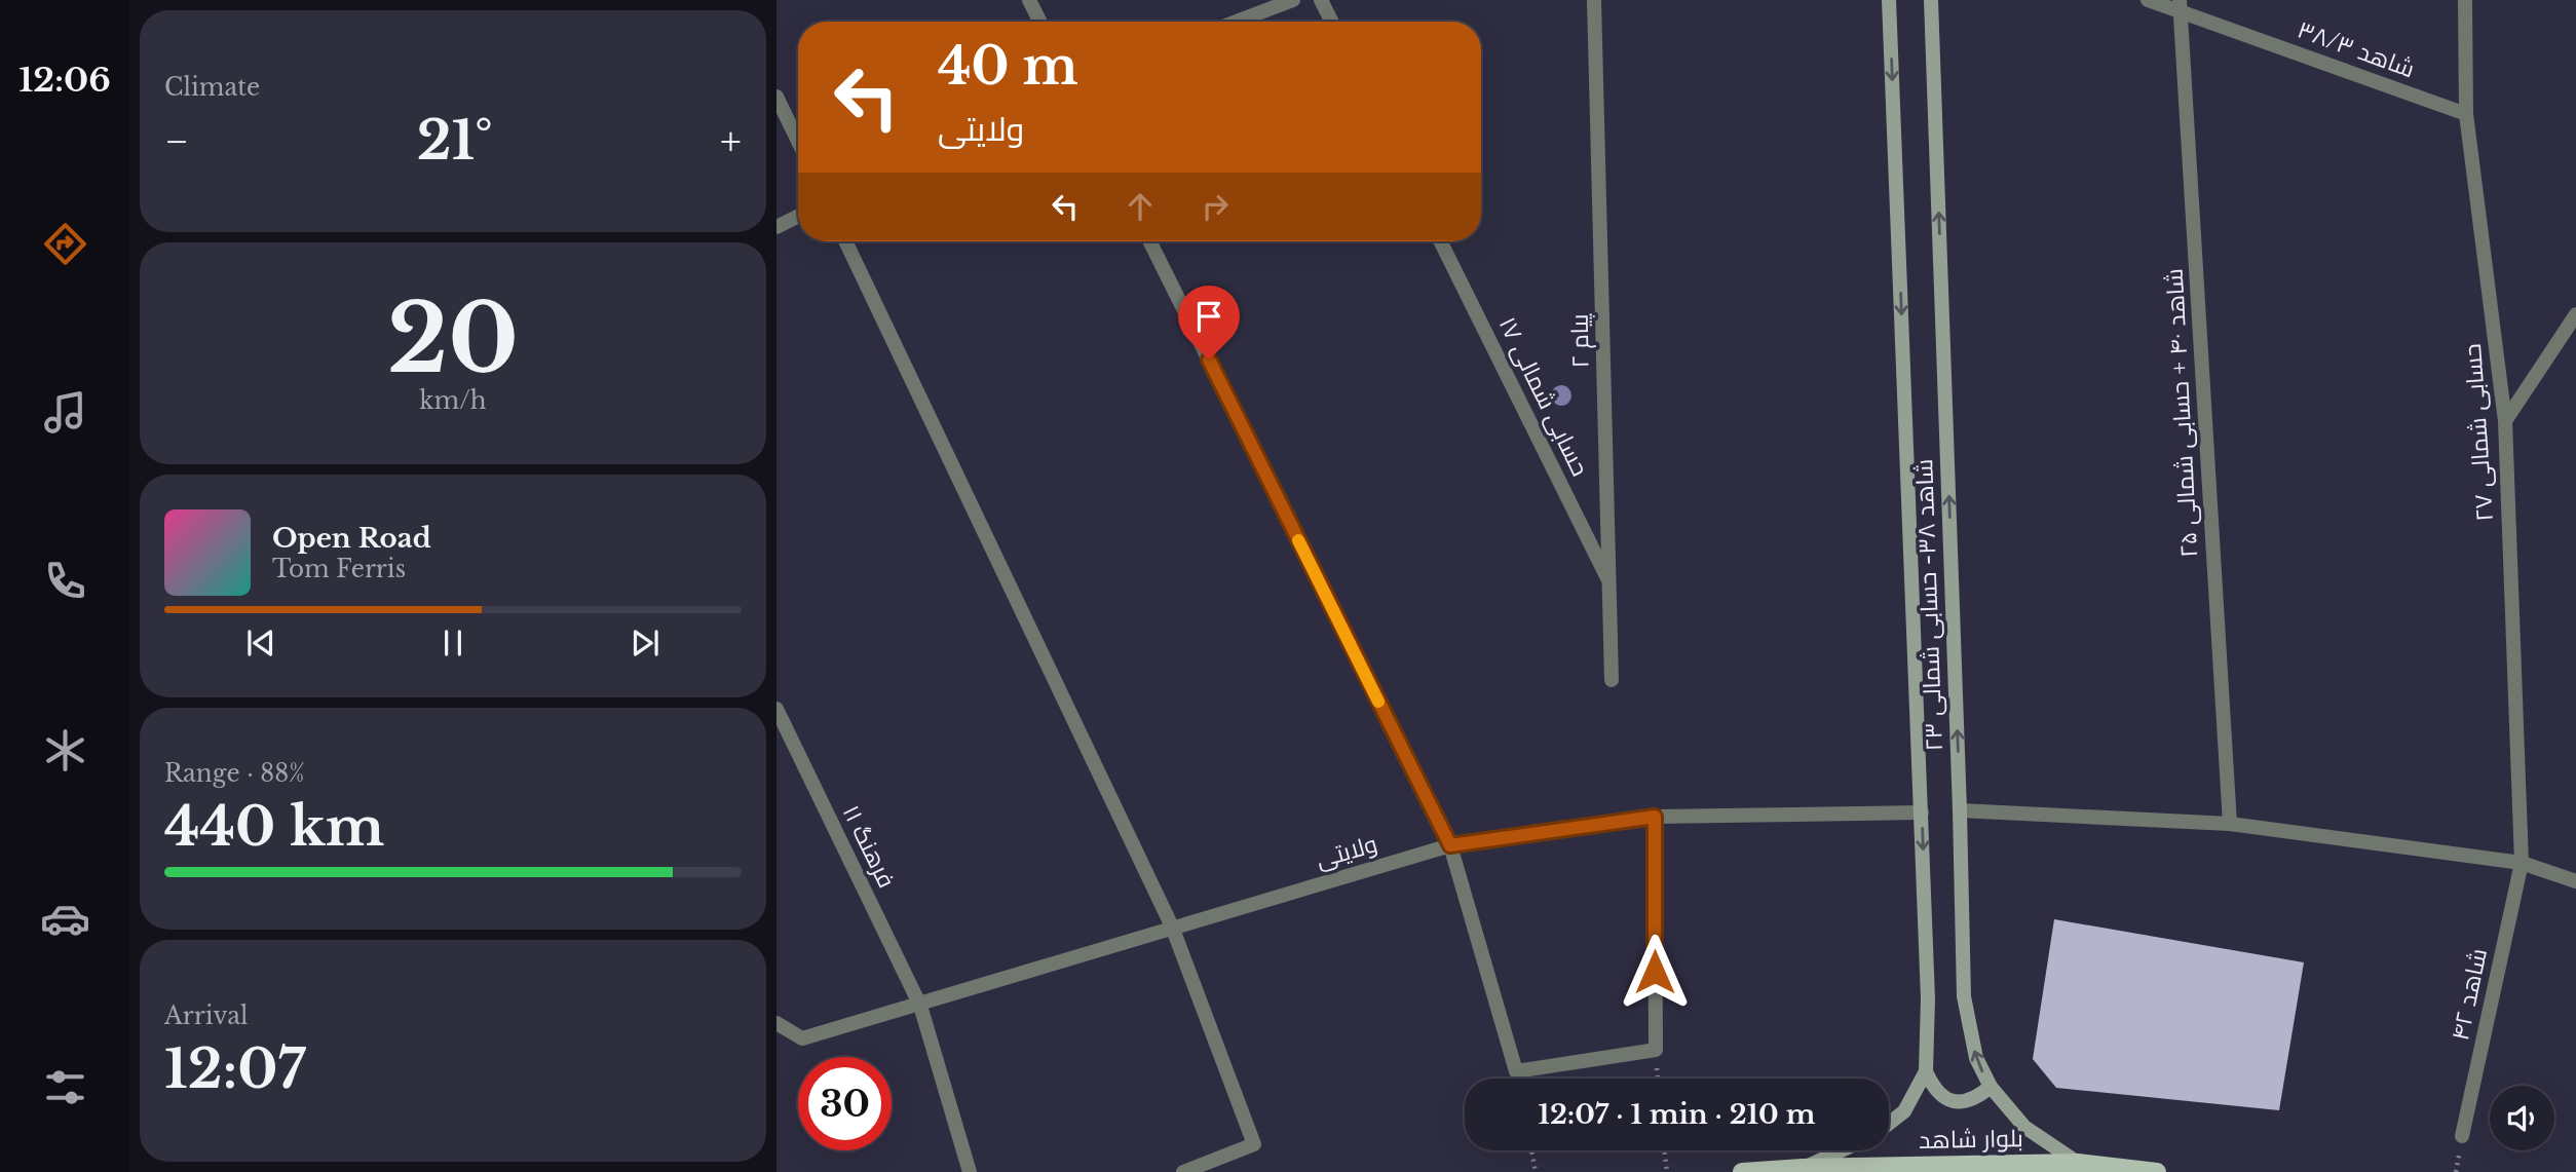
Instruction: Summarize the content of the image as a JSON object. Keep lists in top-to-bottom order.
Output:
{
  "streets": {
    "main road": ["بلوار شاهد"],
    "street": [
      "شاهد ۳۸/۳",
      "پیام ۲",
      "حسابی شمالی ۱۷",
      "شاهد ۴۰ + حسابی شمالی ۲۵",
      "حسابی شمالی ۲۷",
      "شاهد ۳۸- حسابی شمالی ۲۳",
      "فرهنگ ۱۱",
      "ولایتی",
      "شاهد ۴۲"
    ]
  },
  "crossings": [
    ["شاهد ۳۸/۳", "شاهد ۴۰ + حسابی شمالی ۲۵"],
    ["شاهد ۳۸/۳", "حسابی شمالی ۲۷"],
    ["پیام ۲", "حسابی شمالی ۱۷"],
    ["حسابی شمالی ۲۷", "شاهد ۴۲"],
    ["شاهد ۳۸- حسابی شمالی ۲۳", "ولایتی"],
    ["شاهد ۳۸- حسابی شمالی ۲۳", "بلوار شاهد"],
    ["فرهنگ ۱۱", "ولایتی"]
  ],
  "page": {
    "tabs": "12:06",
    "tile": [
      "Climate",
      ["20", "km/h"],
      ["Range · 88%", "440 km"],
      ["Arrival", "12:07"]
    ],
    "turn": ["40 m", "ولایتی"],
    "heat": ["−", "21°", "+"],
    "song": ["Open Road", "Tom Ferris"],
    "limit": "30",
    "trip": "12:07 · 1 min · 210 m"
  }
}
